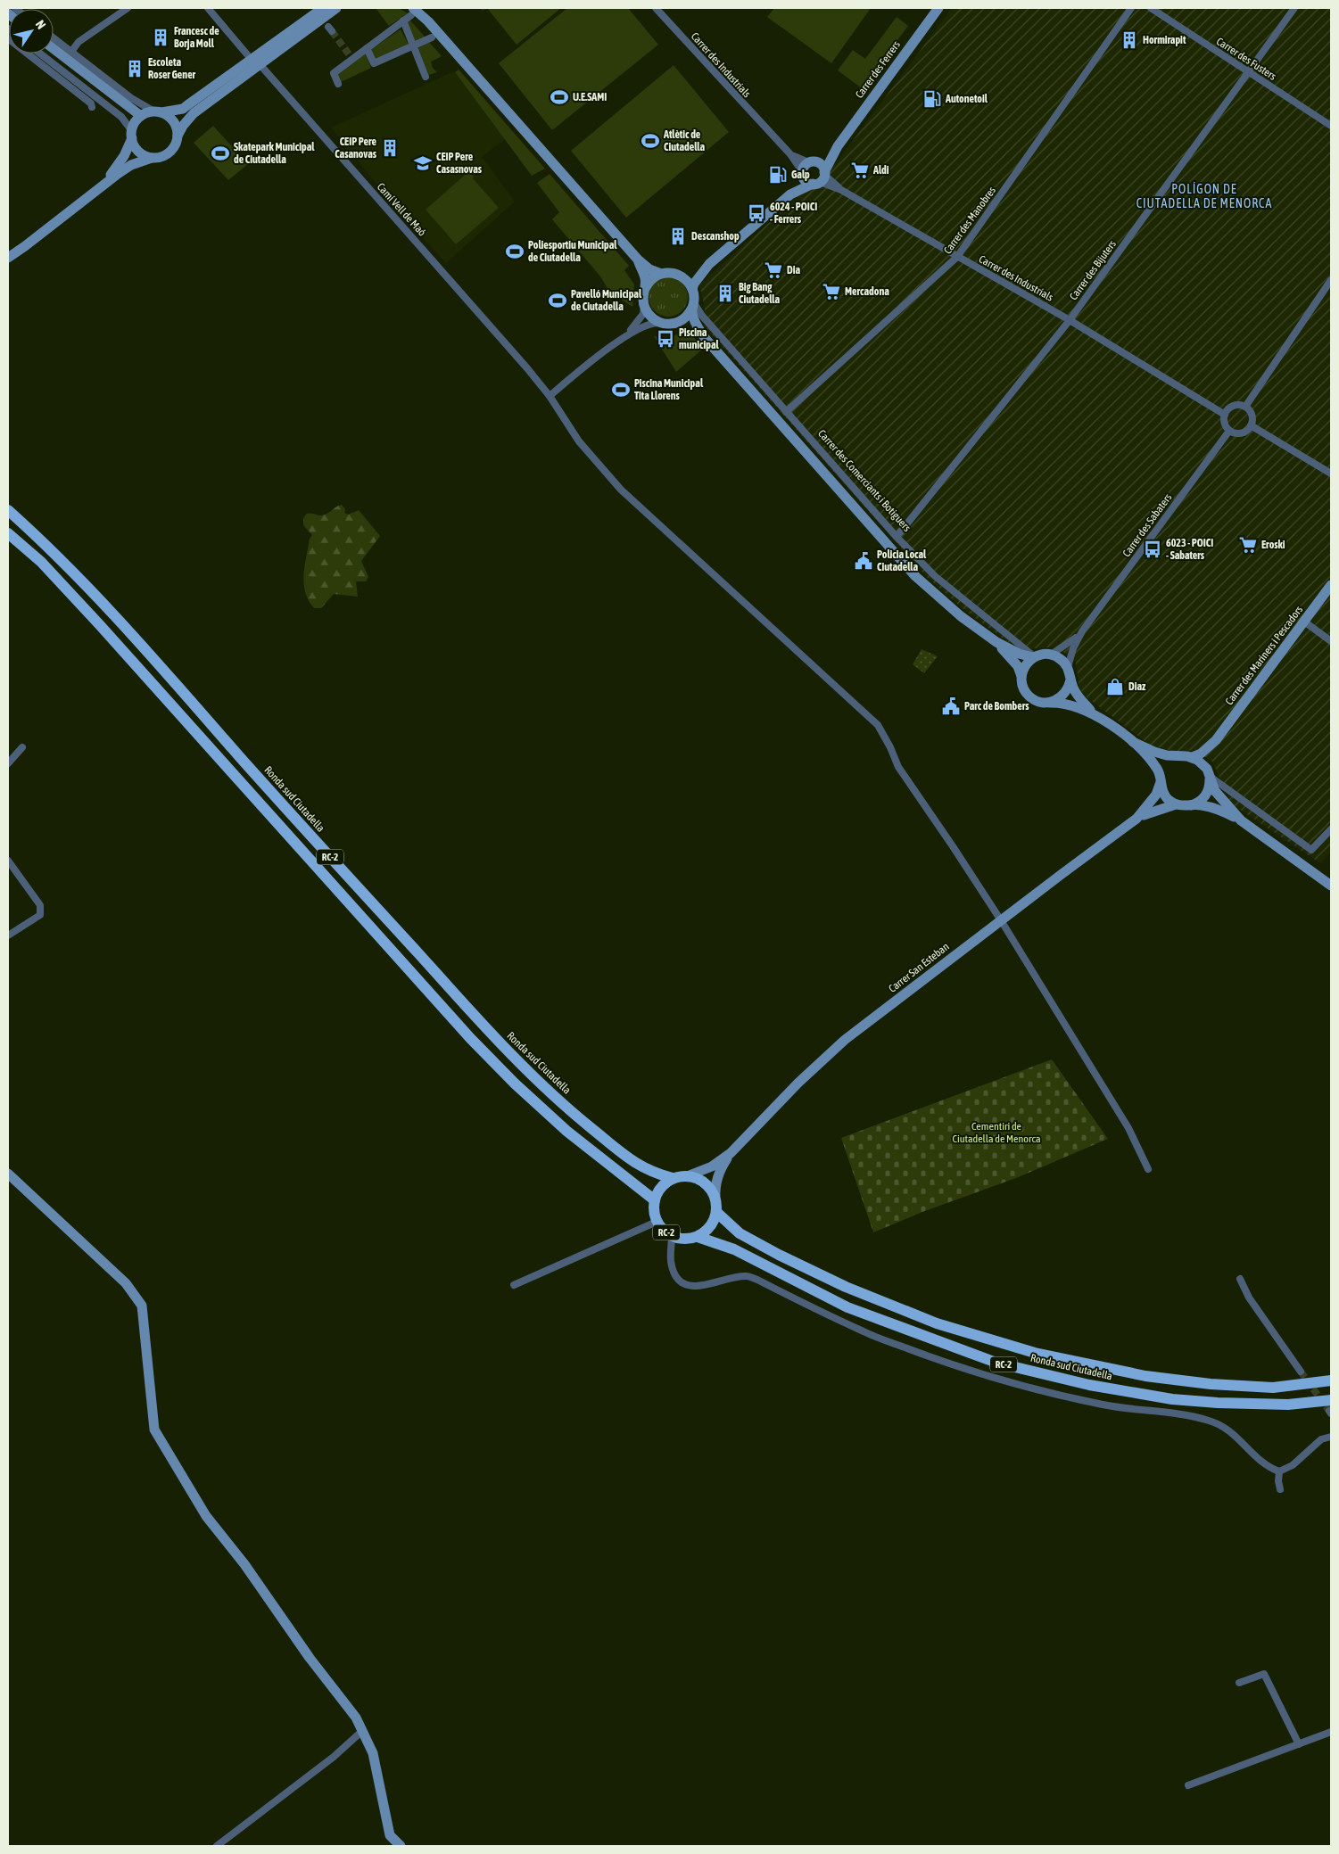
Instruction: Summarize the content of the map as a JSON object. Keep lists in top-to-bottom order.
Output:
{
  "streets": {
    "main road": ["Ronda sud Ciutadella", "RC-2"],
    "street": [
      "Carrer des Fusters",
      "Carrer des Industrials",
      "Carrer des Ferrers",
      "Camí Vell de Maó",
      "Carrer des Manobres",
      "Carrer des Bijuters",
      "Carrer des Comerciants i Botiguers",
      "Carrer des Sabaters",
      "Carrer des Mariners i Pescadors",
      "Carrer San Esteban"
    ]
  },
  "crossings": [
    ["Carrer des Fusters", "Carrer des Bijuters"],
    ["Carrer des Industrials", "Carrer des Ferrers"],
    ["Carrer des Industrials", "Carrer des Manobres"],
    ["Carrer des Industrials", "Carrer des Bijuters"],
    ["Carrer des Industrials", "Carrer des Sabaters"],
    ["Camí Vell de Maó", "Carrer San Esteban"],
    ["Carrer des Manobres", "Carrer des Comerciants i Botiguers"],
    ["Carrer des Bijuters", "Carrer des Comerciants i Botiguers"],
    ["Carrer des Comerciants i Botiguers", "Carrer des Sabaters"],
    ["Carrer des Mariners i Pescadors", "Carrer San Esteban"],
    ["Ronda sud Ciutadella", "RC-2"],
    ["Ronda sud Ciutadella", "Carrer San Esteban"],
    ["RC-2", "Carrer San Esteban"]
  ],
  "districts": ["POLÍGON DE CIUTADELLA DE MENORCA"],
  "parks": ["Cementiri de Ciutadella de Menorca"],
  "places": {
    "building": [
      "Francesc de Borja Moll",
      "Hormirapit",
      "Escoleta Roser Gener",
      "CEIP Pere Casanovas",
      "Descanshop",
      "Big Bang Ciutadella"
    ],
    "sports": [
      "U.E.SAMI",
      "Atlètic de Ciutadella",
      "Skatepark Municipal de Ciutadella",
      "Poliesportiu Municipal de Ciutadella",
      "Pavelló Municipal de Ciutadella",
      "Piscina Municipal Tita Llorens"
    ],
    "fuel station": ["Autonetoil", "Galp"],
    "school or university": ["CEIP Pere Casasnovas"],
    "supermarket": [
      "Aldi",
      "Dia",
      "Mercadona",
      "Eroski"
    ],
    "bus stop": ["6024 - POICI - Ferrers", "Piscina municipal", "6023 - POICI - Sabaters"],
    "public building": ["Policia Local Ciutadella", "Parc de Bombers"],
    "shop": ["Diaz"]
  },
  "north": "top right"
}
